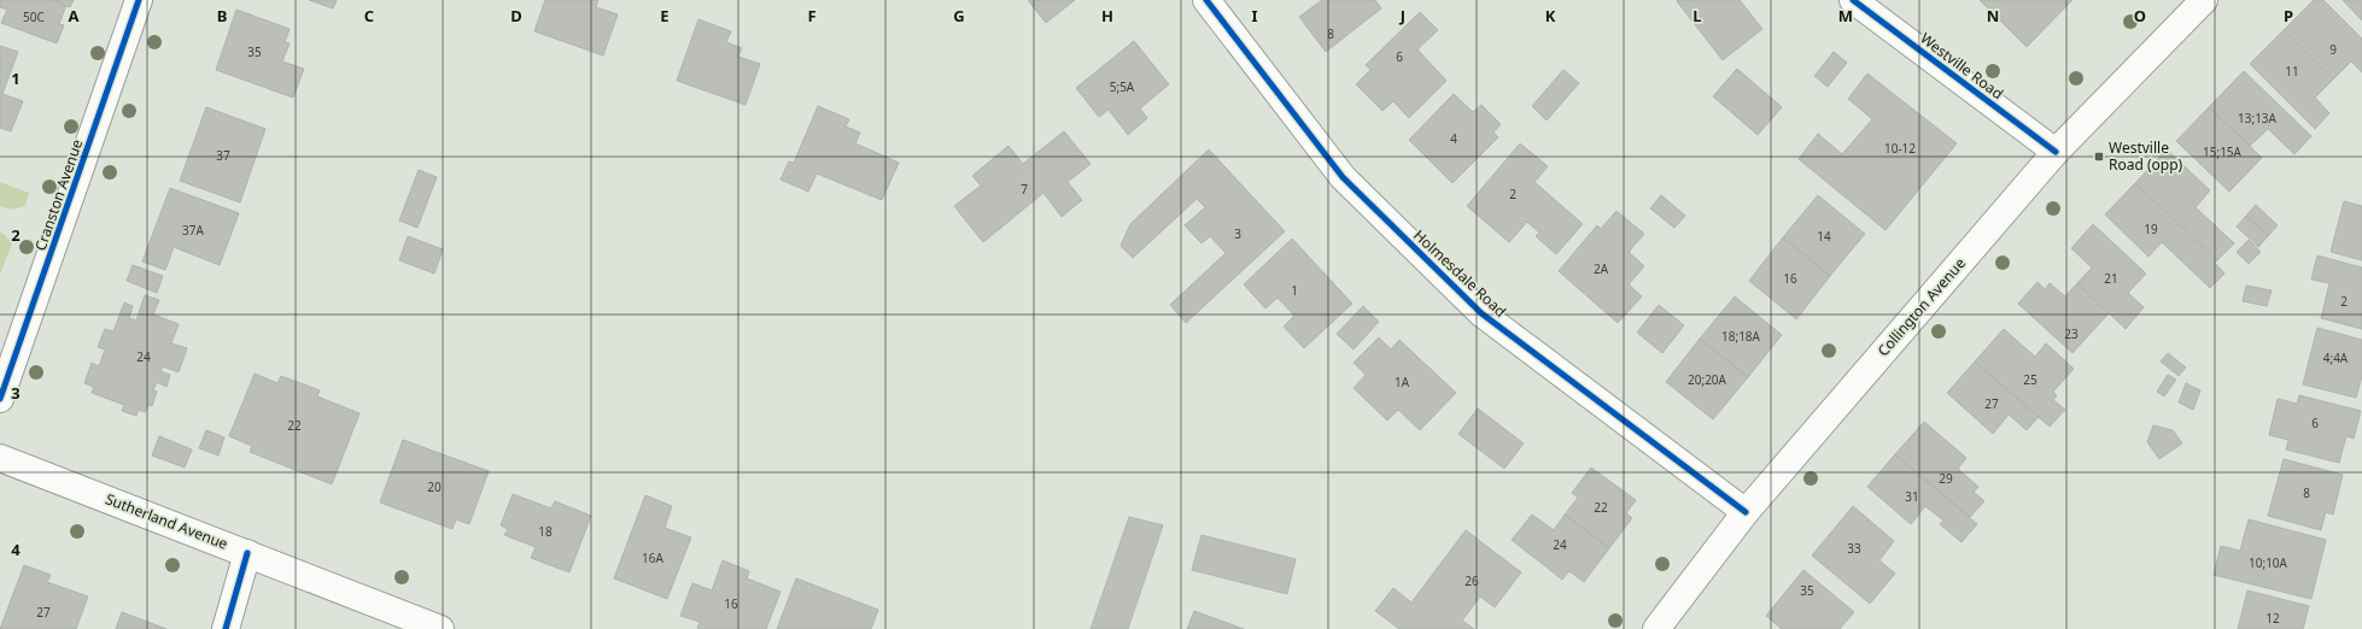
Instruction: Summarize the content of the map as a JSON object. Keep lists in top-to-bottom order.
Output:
{
  "streets": {
    "street": [
      "Westville Road",
      "Cranston Avenue",
      "Holmesdale Road",
      "Collington Avenue",
      "Sutherland Avenue"
    ]
  },
  "crossings": [
    ["Westville Road", "Collington Avenue"],
    ["Holmesdale Road", "Collington Avenue"]
  ],
  "places": {
    "transit": ["Westville Road (opp)"]
  },
  "house_numbers": [
    "50C",
    "8",
    "9",
    "35",
    "6",
    "11",
    "5;5A",
    "13;13A",
    "4",
    "10-12",
    "15;15A",
    "37",
    "7",
    "2",
    "19",
    "37A",
    "3",
    "14",
    "2A",
    "16",
    "21",
    "1",
    "2",
    "23",
    "18;18A",
    "24",
    "4;4A",
    "20;20A",
    "25",
    "1A",
    "27",
    "6",
    "22",
    "29",
    "20",
    "8",
    "31",
    "22",
    "18",
    "24",
    "33",
    "16A",
    "10;10A",
    "26",
    "35",
    "16",
    "27",
    "12"
  ],
  "grid": {
    "columns": [
      "A",
      "B",
      "C",
      "D",
      "E",
      "F",
      "G",
      "H",
      "I",
      "J",
      "K",
      "L",
      "M",
      "N",
      "O",
      "P"
    ],
    "rows": [
      "1",
      "2",
      "3",
      "4"
    ]
  }
}
